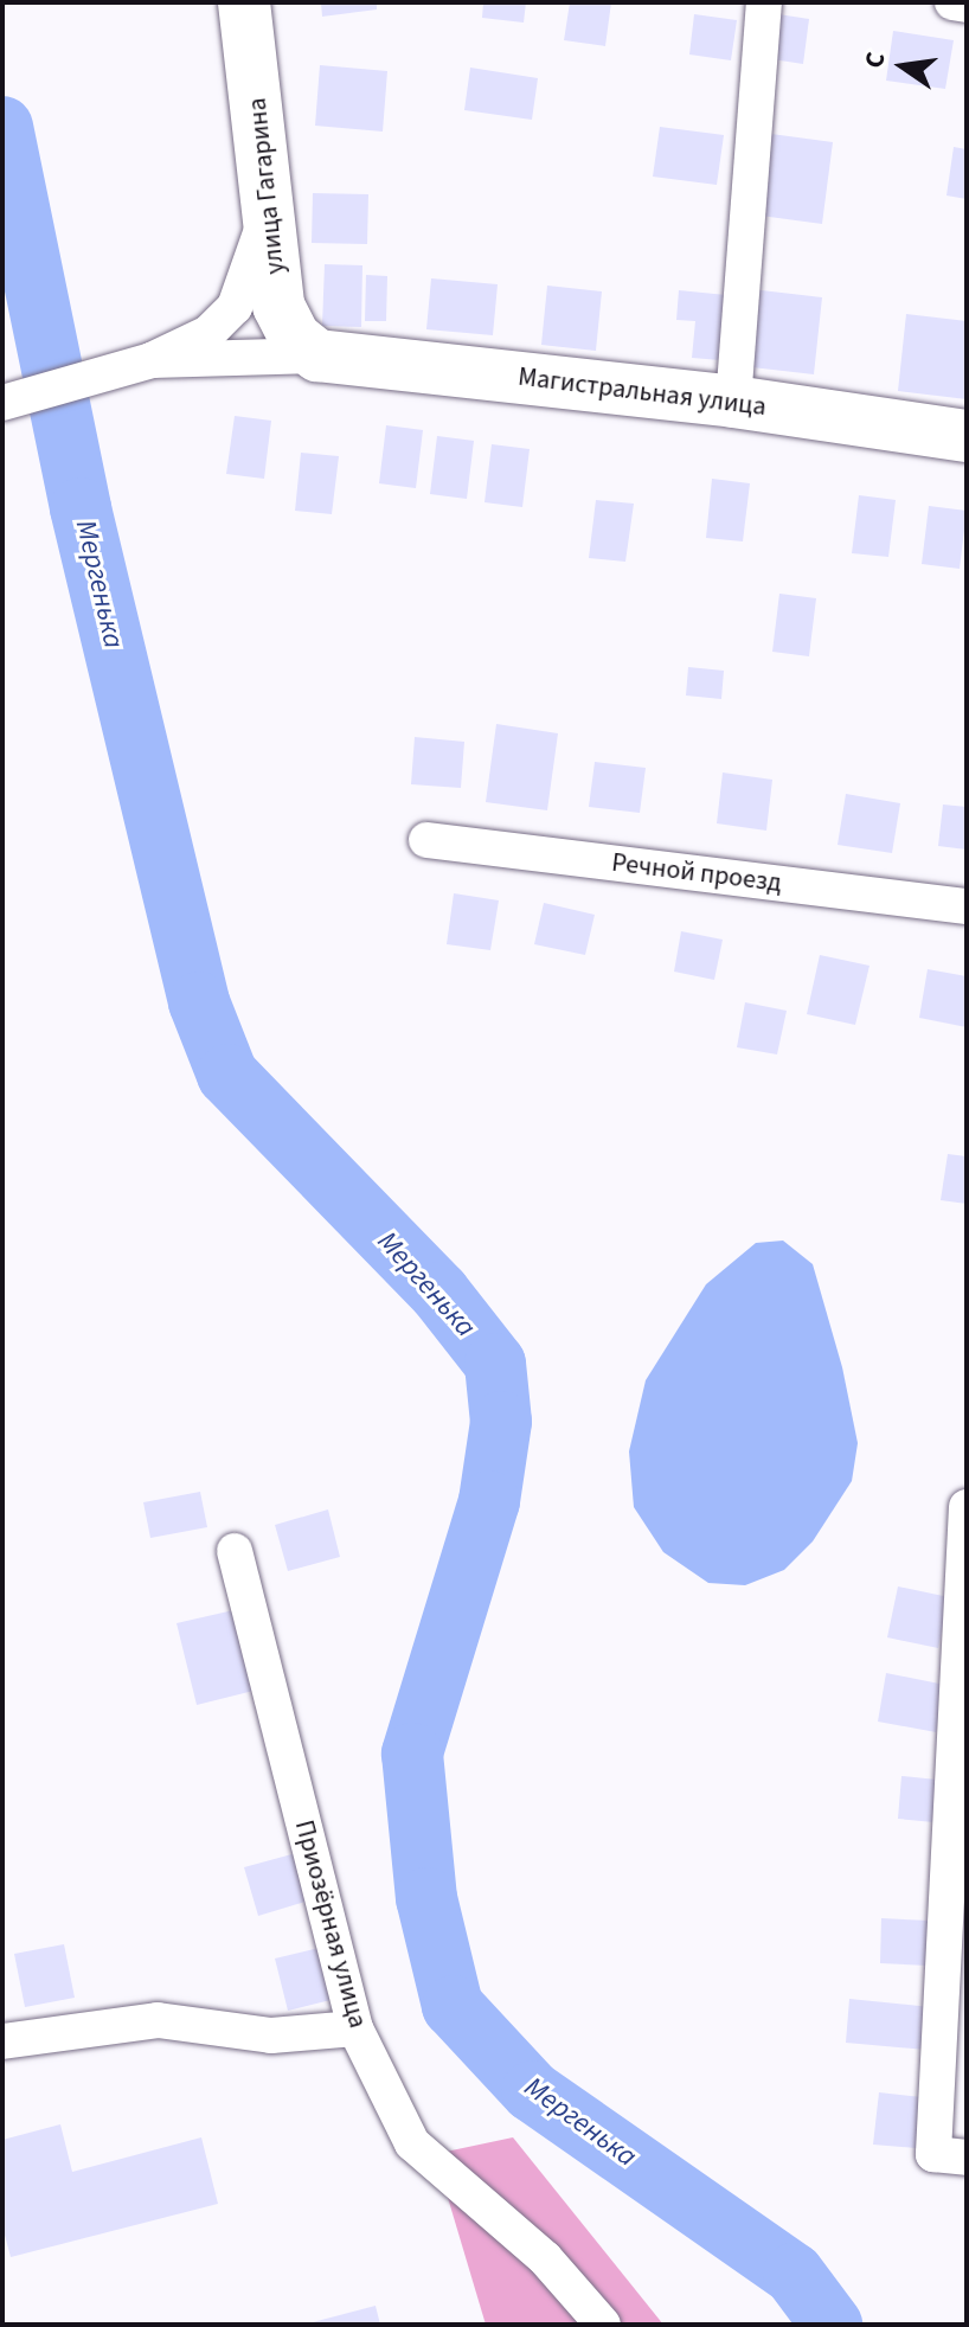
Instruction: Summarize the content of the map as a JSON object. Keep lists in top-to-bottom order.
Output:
{
  "streets": {
    "main road": ["улица Гагарина", "Магистральная улица"],
    "street": ["Речной проезд", "Приозёрная улица"]
  },
  "crossings": [
    ["улица Гагарина", "Магистральная улица"]
  ],
  "water": ["Мергенька"],
  "north": "left"
}
